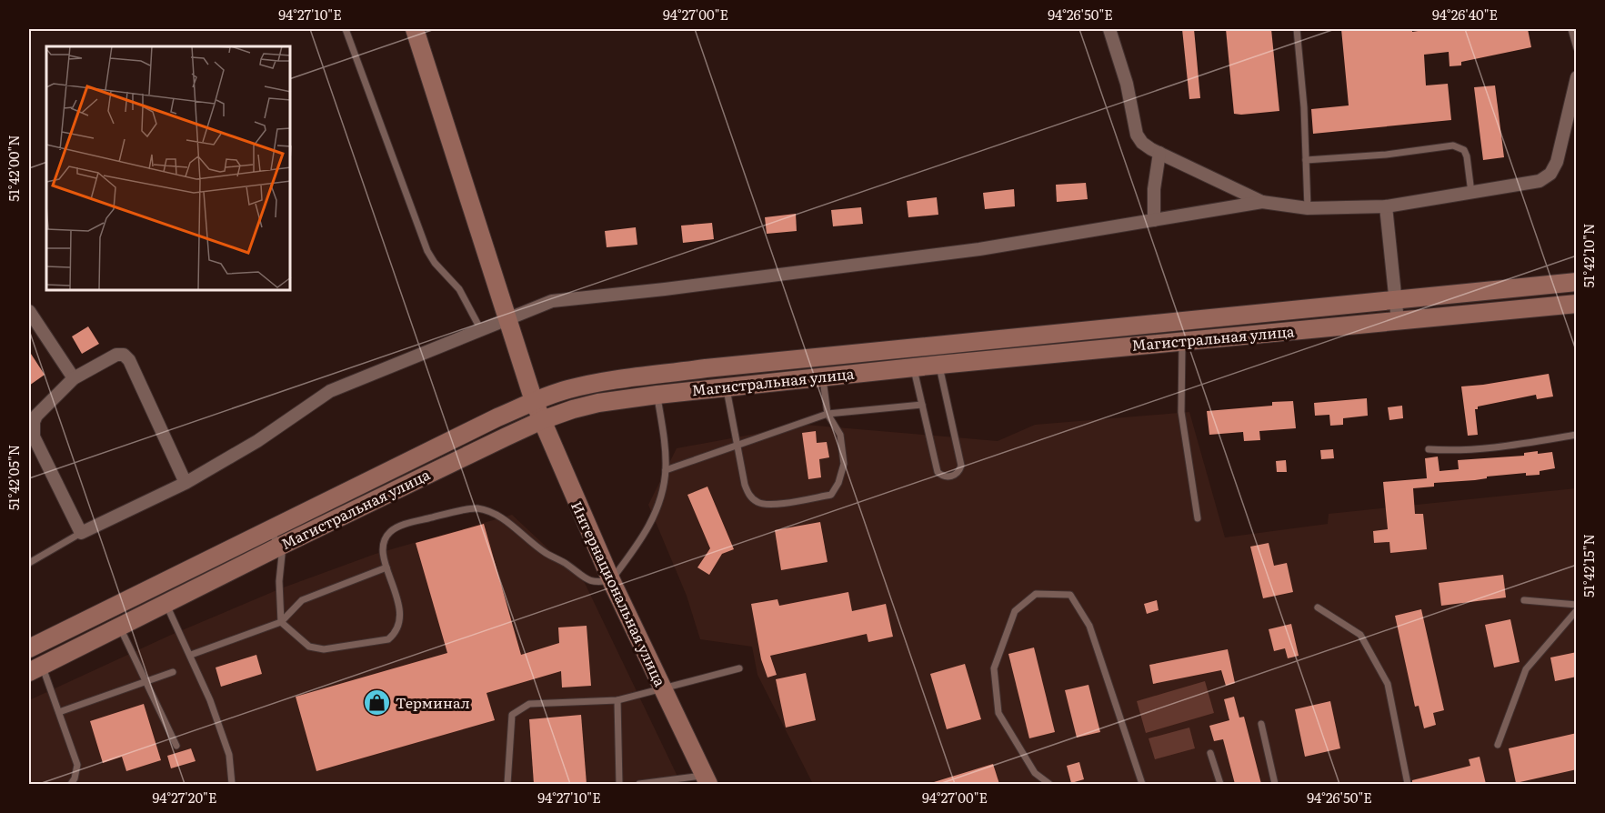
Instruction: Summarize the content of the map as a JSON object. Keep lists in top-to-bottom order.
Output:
{
  "streets": {
    "main road": ["Магистральная улица", "Интернациональная улица"]
  },
  "crossings": [
    ["Магистральная улица", "Интернациональная улица"]
  ],
  "places": {
    "shop": ["Терминал"]
  },
  "coordinates": [
    "94°27'10\"E",
    "94°27'00\"E",
    "94°26'50\"E",
    "94°26'40\"E",
    "51°42'00\"N",
    "51°42'10\"N",
    "51°42'05\"N",
    "51°42'15\"N",
    "94°27'20\"E"
  ]
}
